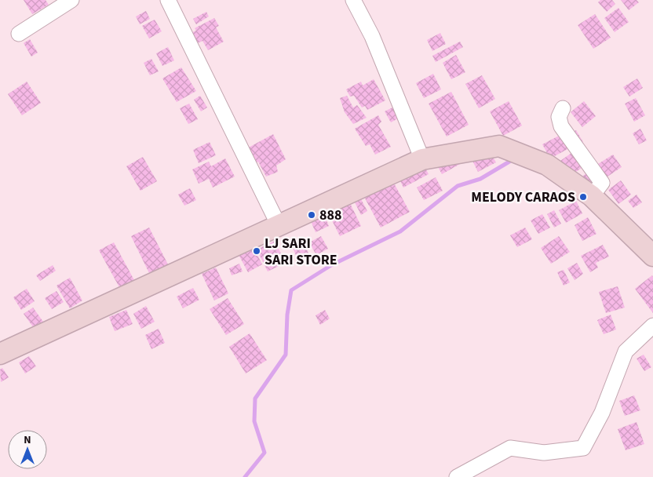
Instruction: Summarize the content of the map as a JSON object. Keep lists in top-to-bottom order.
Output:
{
  "places": ["MELODY CARAOS", "888", "LJ SARI SARI STORE"],
  "north": "top"
}
